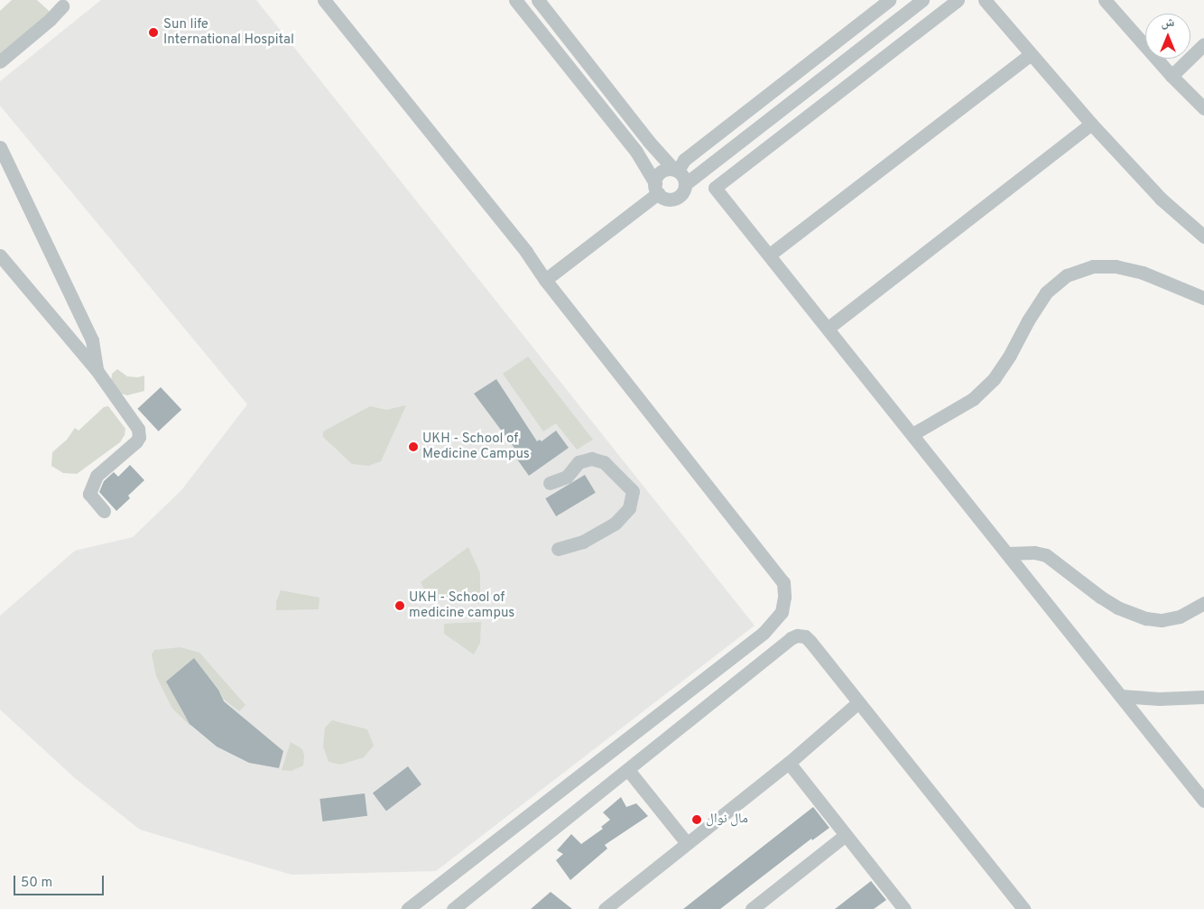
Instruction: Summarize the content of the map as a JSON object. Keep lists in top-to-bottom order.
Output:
{
  "places": [
    "Sun life International Hospital",
    "UKH - School of Medicine Campus",
    "UKH - School of medicine campus",
    "مال نوال"
  ],
  "scale_bar": "50 m",
  "north": "top"
}
